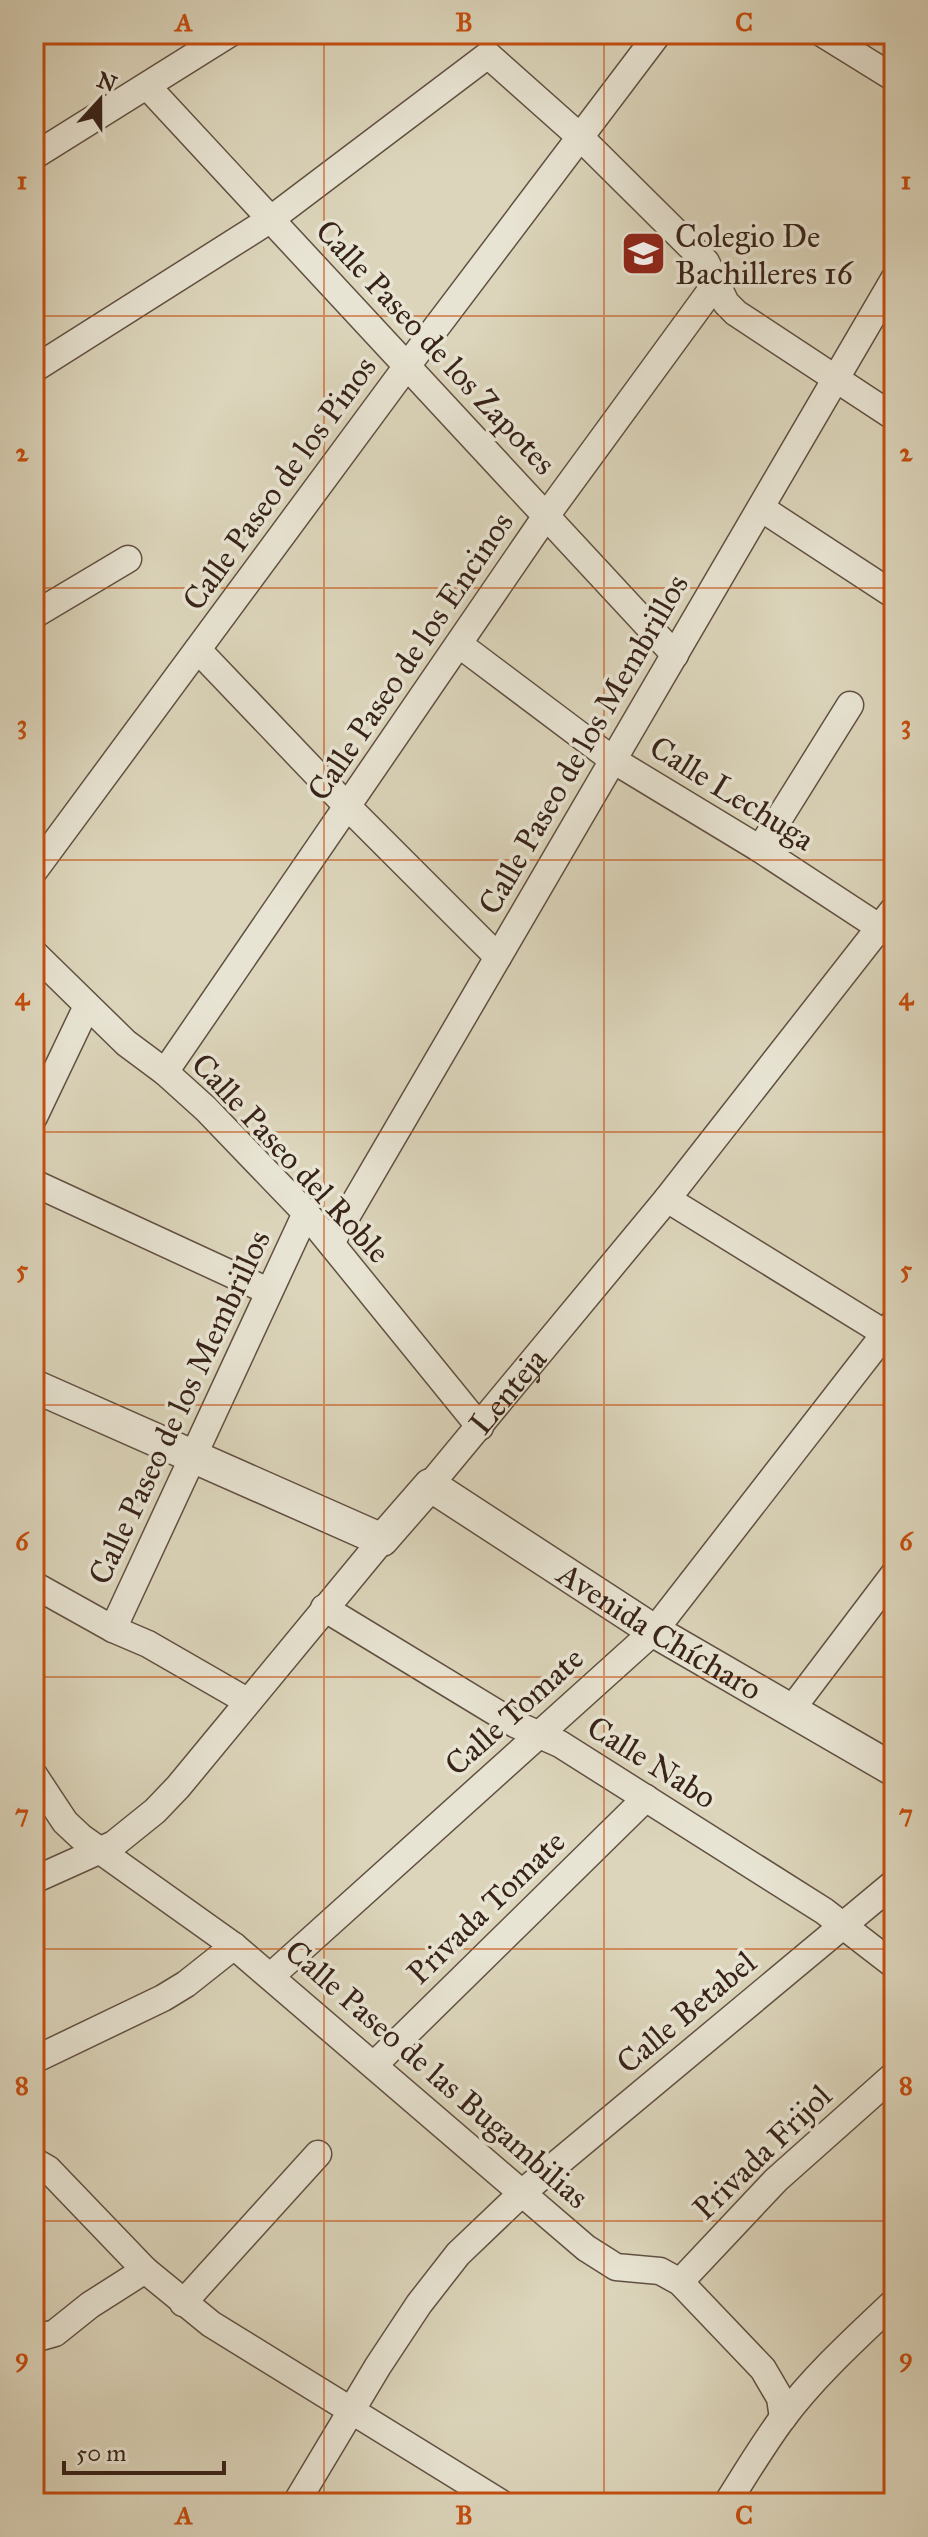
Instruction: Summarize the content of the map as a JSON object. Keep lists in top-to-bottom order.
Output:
{
  "streets": {
    "street": [
      "Calle Paseo de los Zapotes",
      "Calle Paseo de los Pinos",
      "Calle Paseo de los Encinos",
      "Calle Paseo de los Membrillos",
      "Calle Lechuga",
      "Calle Paseo del Roble",
      "Lenteja",
      "Avenida Chícharo",
      "Calle Tomate",
      "Calle Nabo",
      "Privada Tomate",
      "Calle Betabel",
      "Calle Paseo de las Bugambilias",
      "Privada Frijol"
    ]
  },
  "crossings": [
    ["Calle Paseo de los Zapotes", "Calle Paseo de los Pinos"],
    ["Calle Paseo de los Zapotes", "Calle Paseo de los Encinos"],
    ["Calle Paseo de los Zapotes", "Calle Paseo de los Membrillos"],
    ["Calle Paseo de los Encinos", "Calle Lechuga"],
    ["Calle Paseo de los Encinos", "Calle Paseo del Roble"],
    ["Calle Paseo de los Membrillos", "Calle Lechuga"],
    ["Calle Paseo de los Membrillos", "Calle Paseo del Roble"],
    ["Calle Paseo de los Membrillos", "Lenteja"],
    ["Calle Lechuga", "Lenteja"],
    ["Calle Paseo del Roble", "Lenteja"],
    ["Lenteja", "Avenida Chícharo"],
    ["Lenteja", "Calle Nabo"],
    ["Lenteja", "Calle Paseo de las Bugambilias"],
    ["Avenida Chícharo", "Calle Tomate"],
    ["Calle Tomate", "Calle Nabo"],
    ["Calle Tomate", "Calle Paseo de las Bugambilias"],
    ["Calle Nabo", "Privada Tomate"],
    ["Calle Nabo", "Calle Betabel"],
    ["Privada Tomate", "Calle Paseo de las Bugambilias"],
    ["Calle Betabel", "Calle Paseo de las Bugambilias"],
    ["Calle Paseo de las Bugambilias", "Privada Frijol"]
  ],
  "places": {
    "school or university": ["Colegio De Bachilleres 16"]
  },
  "scale_bar": "50 m",
  "north": "top",
  "grid": {
    "columns": ["A", "B", "C"],
    "rows": [
      "1",
      "2",
      "3",
      "4",
      "5",
      "6",
      "7",
      "8",
      "9"
    ]
  }
}
